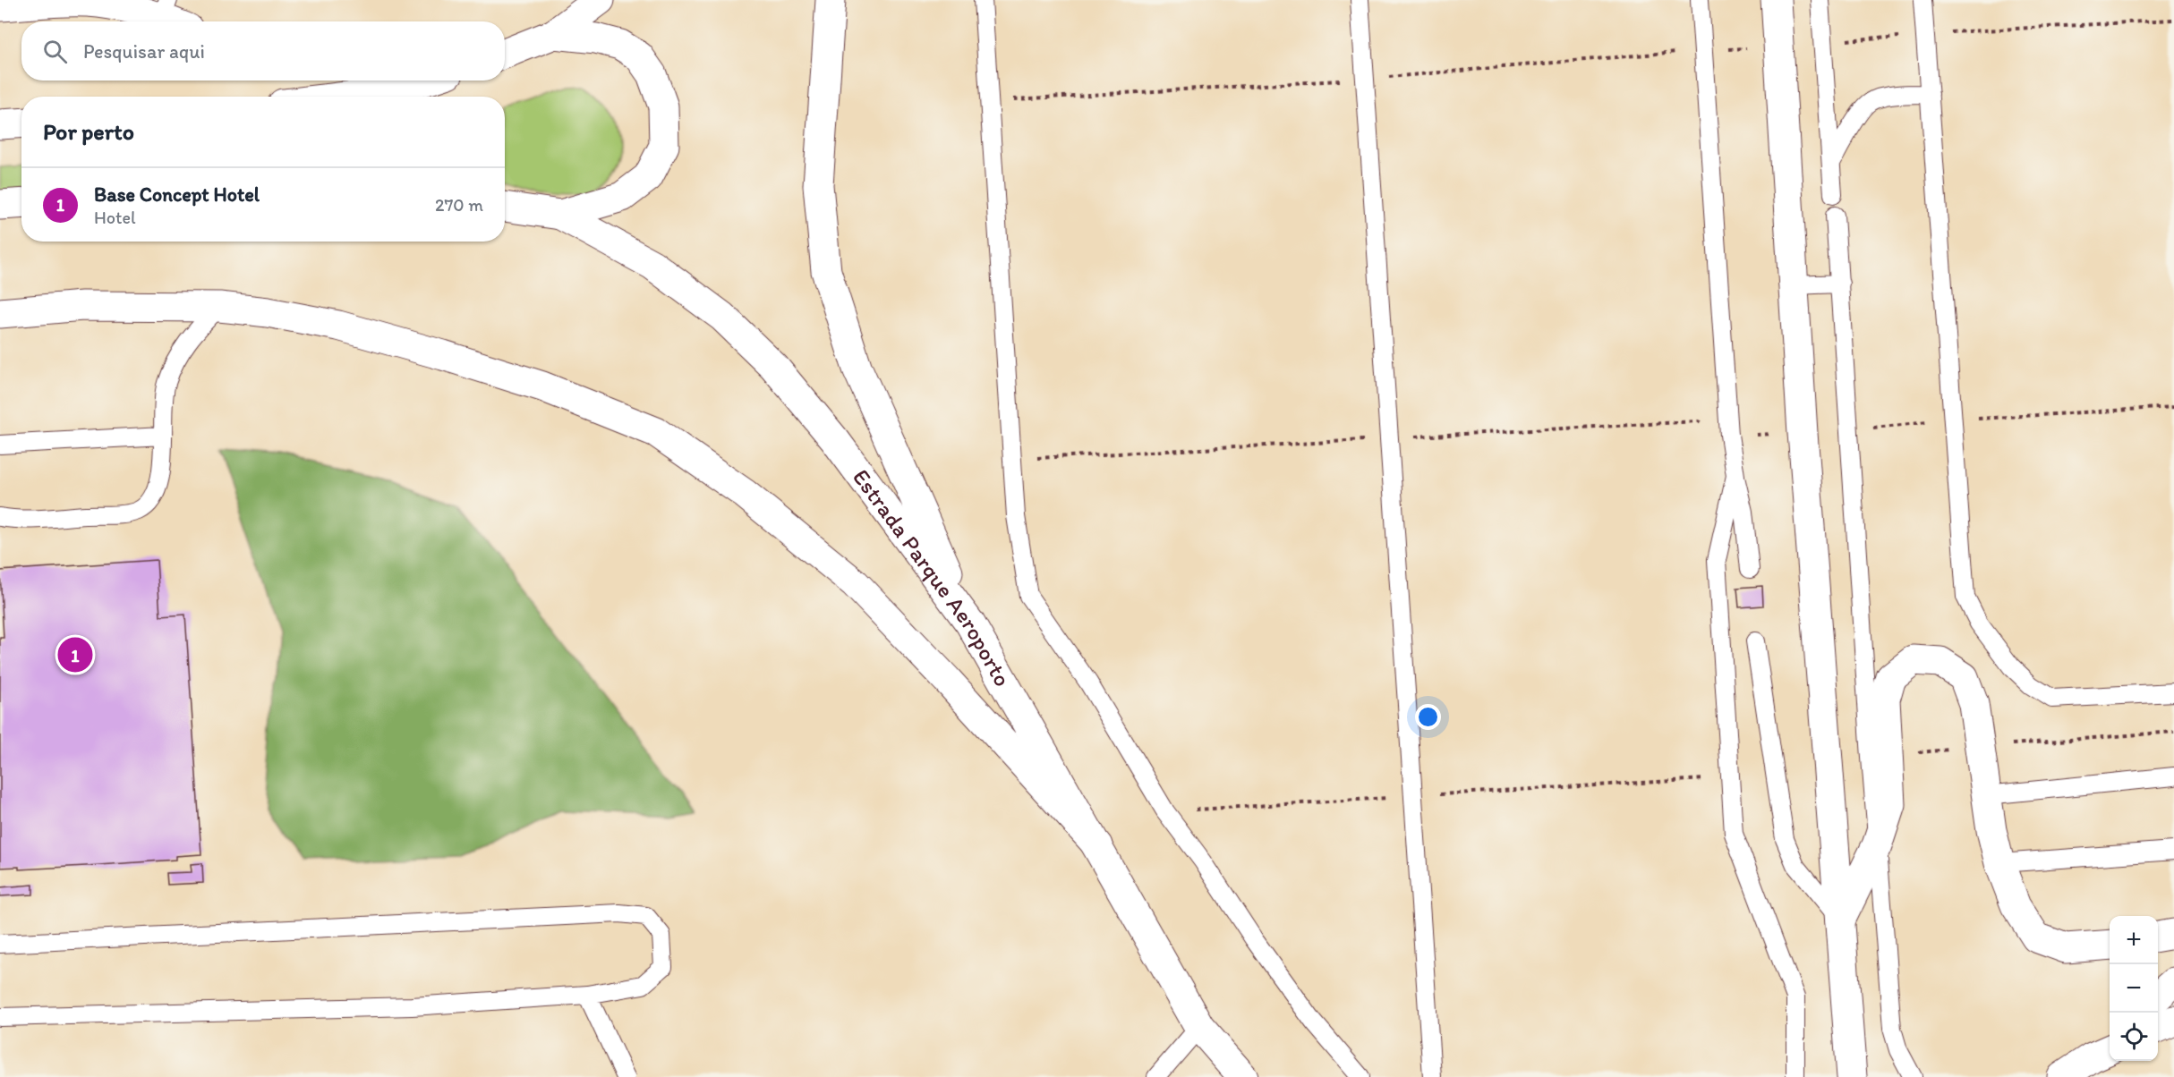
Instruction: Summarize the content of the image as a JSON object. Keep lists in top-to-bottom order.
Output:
{
  "streets": {
    "main road": ["Estrada Parque Aeroporto"]
  },
  "page": {
    "search": "Pesquisar aqui",
    "heading": "Por perto",
    "list": [
      {
        "mark": "1",
        "name": "Base Concept Hotel",
        "note": "Hotel",
        "value": "270 m"
      }
    ],
    "pins": "1",
    "map_buttons": ["+", "−"]
  }
}
